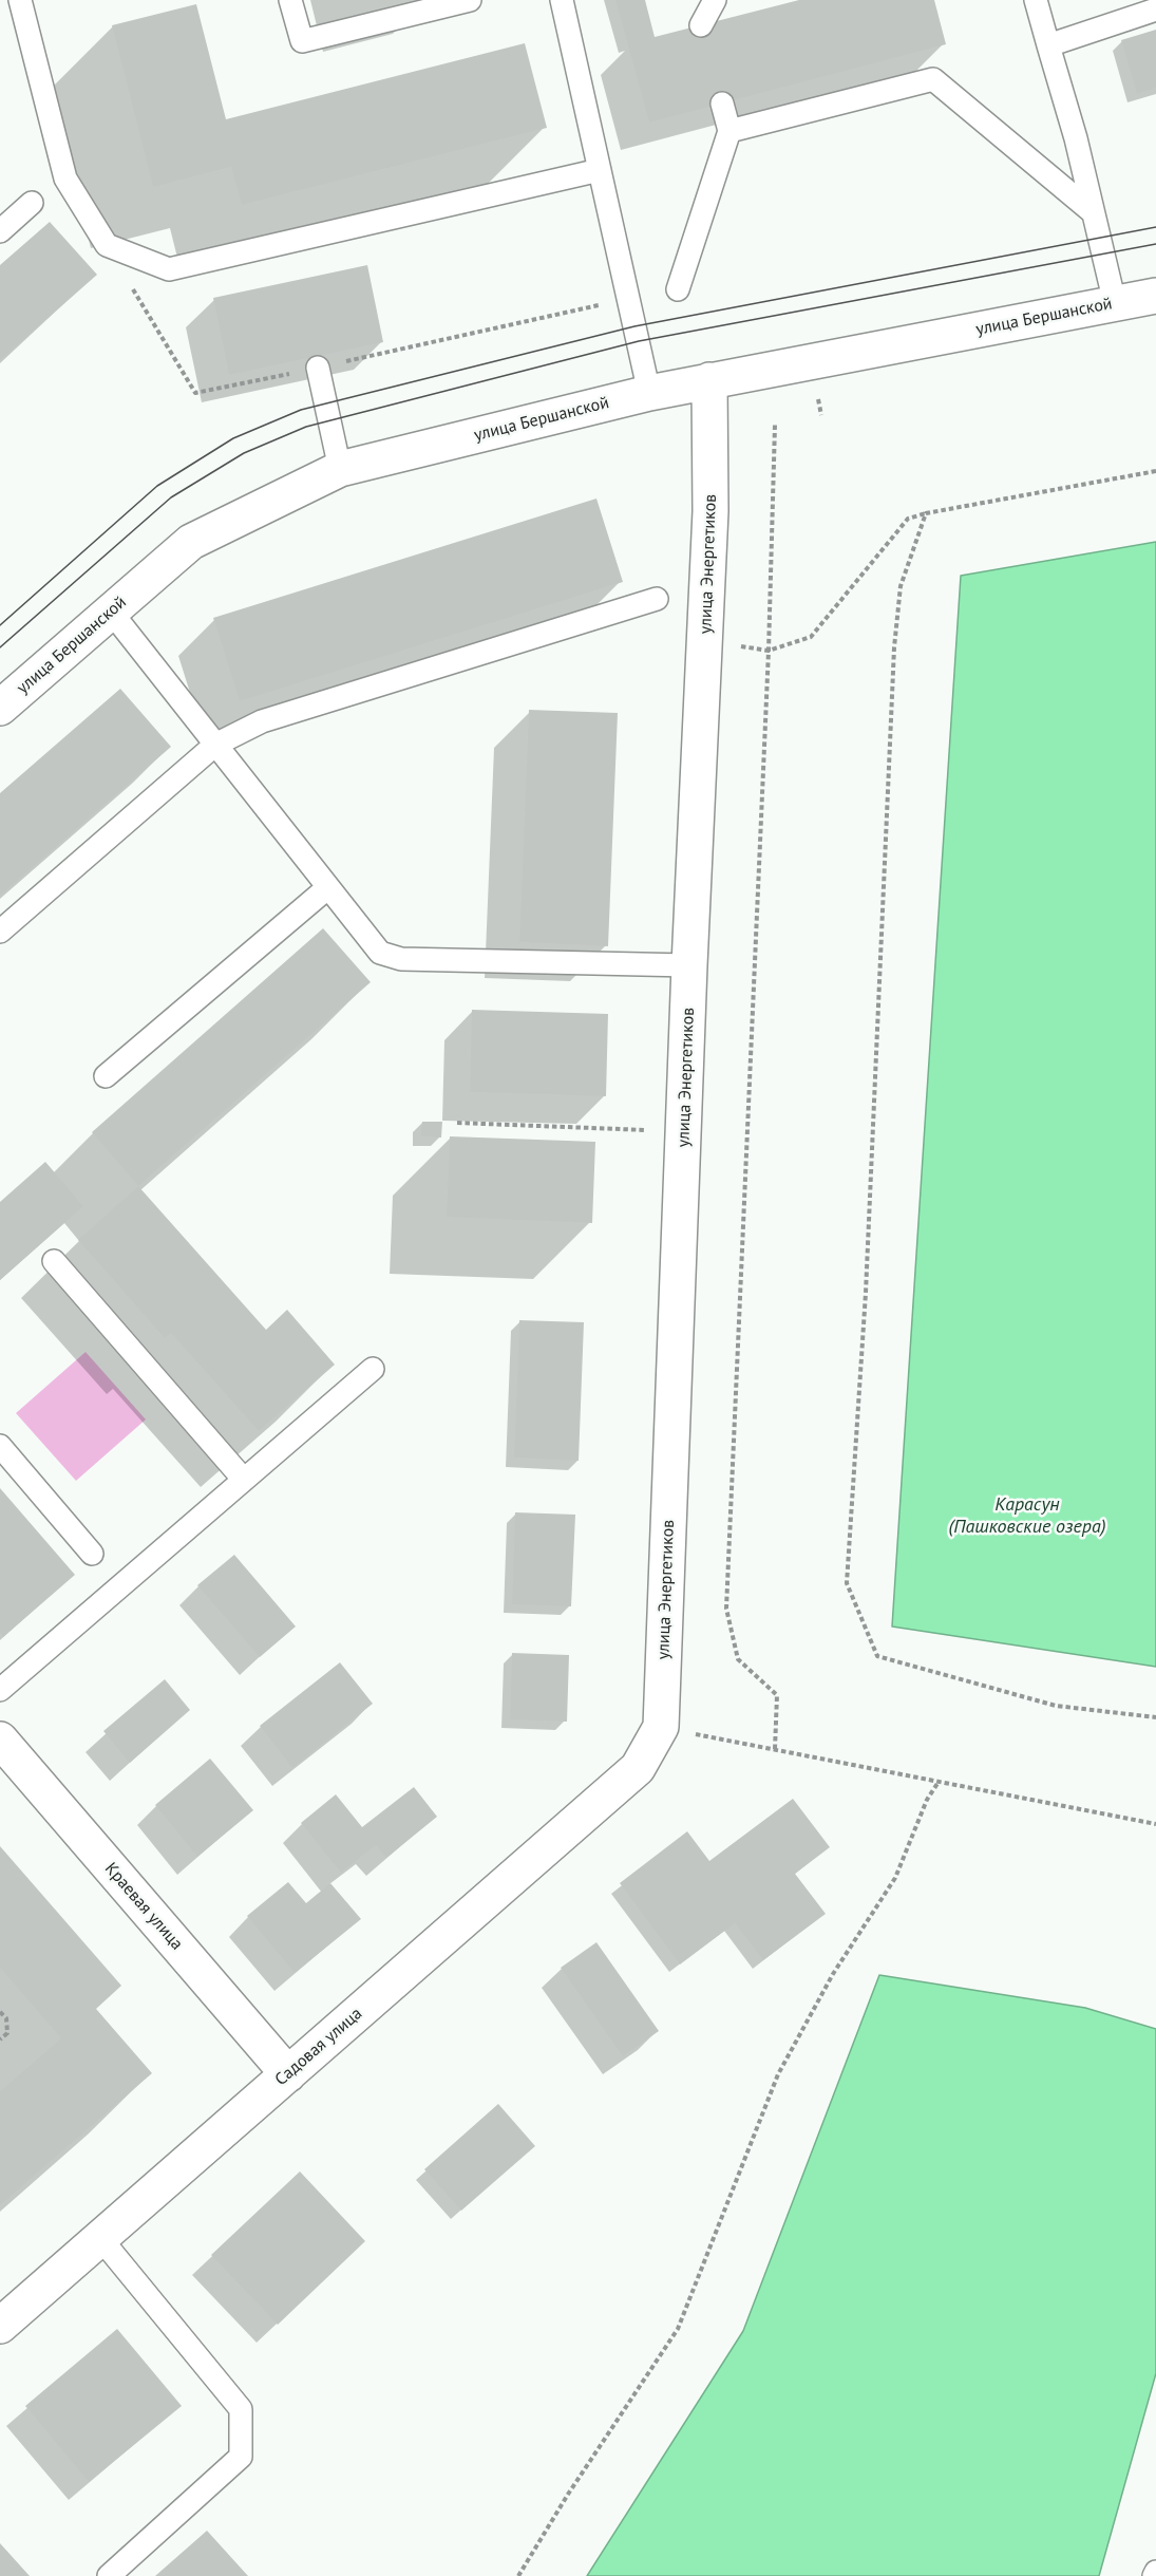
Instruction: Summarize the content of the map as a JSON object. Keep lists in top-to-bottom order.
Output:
{
  "streets": {
    "street": [
      "улица Бершанской",
      "улица Энергетиков",
      "Краевая улица",
      "Садовая улица"
    ]
  },
  "crossings": [
    ["улица Бершанской", "улица Энергетиков"],
    ["улица Энергетиков", "Садовая улица"],
    ["Краевая улица", "Садовая улица"]
  ],
  "water": ["Карасун (Пашковские озера)"]
}
